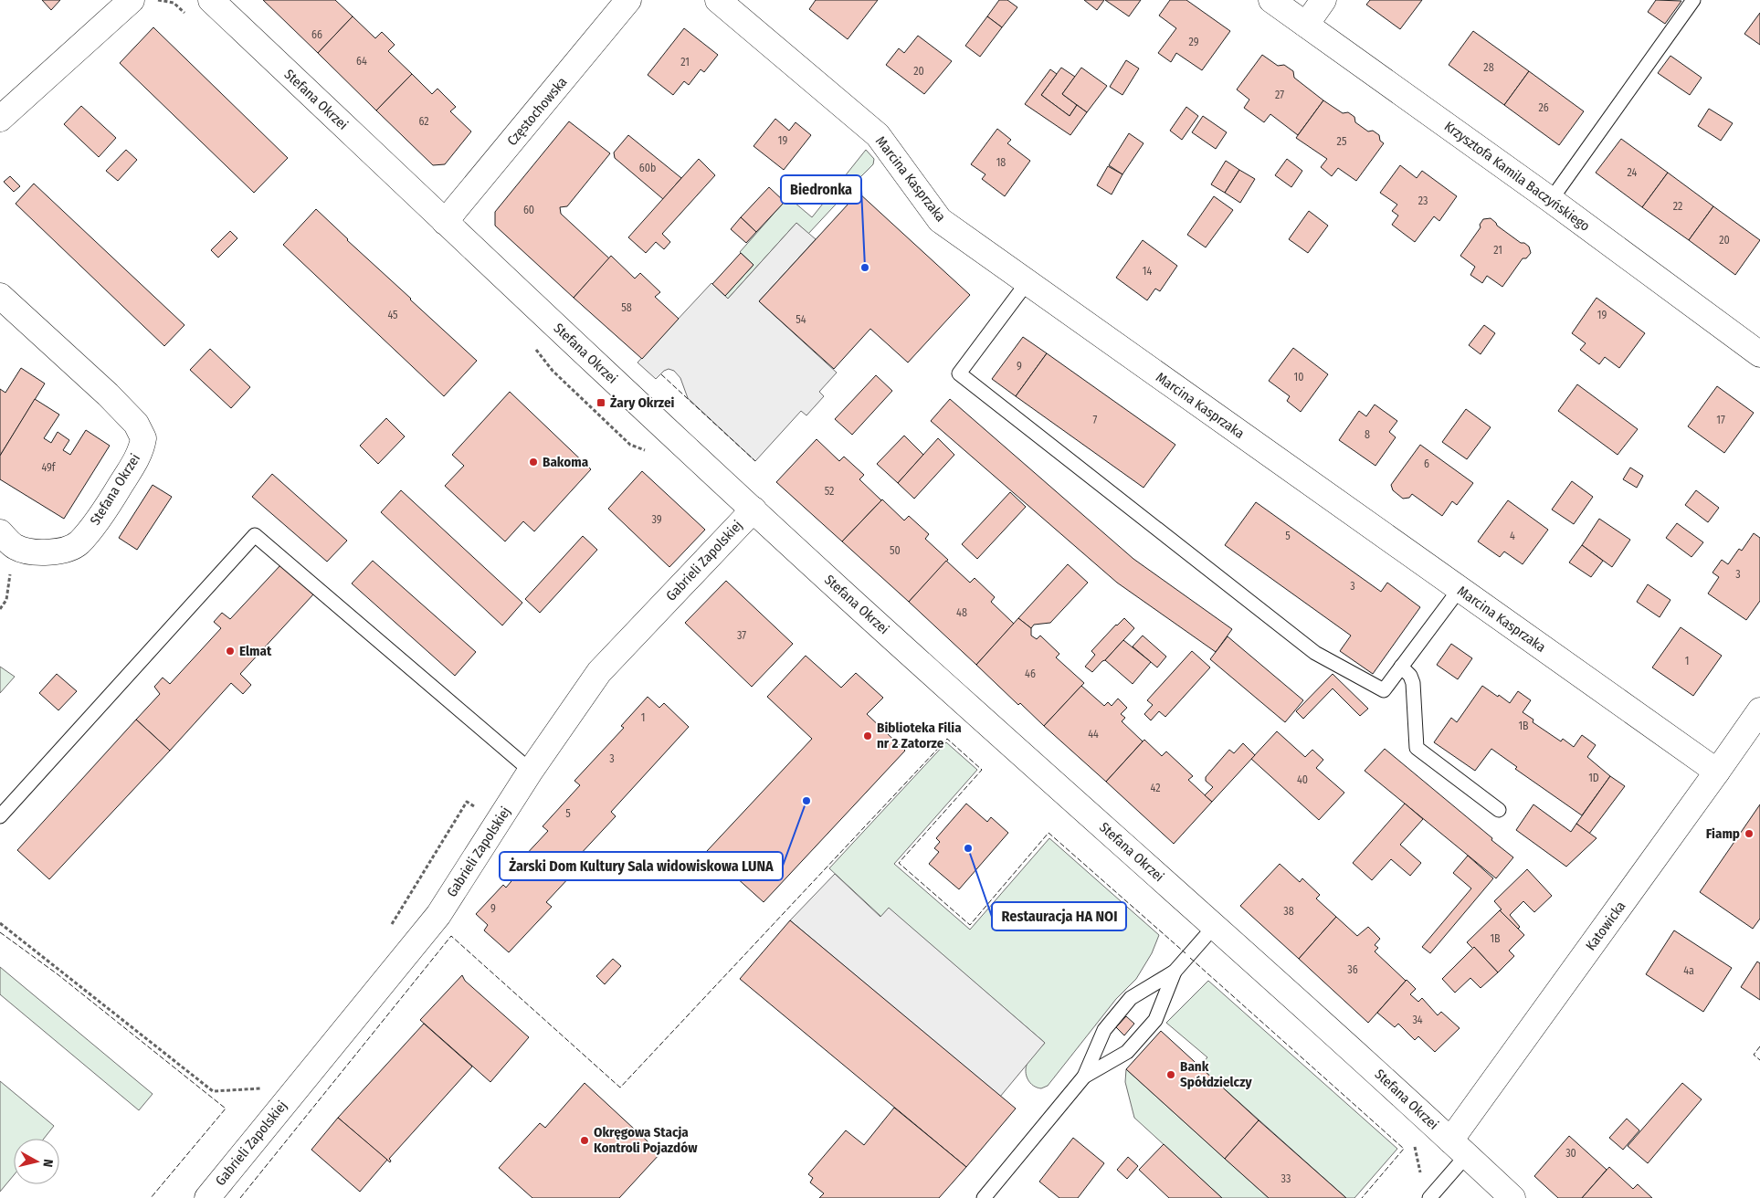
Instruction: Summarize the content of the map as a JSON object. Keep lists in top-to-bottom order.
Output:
{
  "streets": {
    "street": [
      "Stefana Okrzei",
      "Częstochowska",
      "Krzysztofa Kamila Baczyńskiego",
      "Marcina Kasprzaka",
      "Gabrieli Zapolskiej",
      "Katowicka"
    ]
  },
  "crossings": [
    ["Stefana Okrzei", "Częstochowska"],
    ["Stefana Okrzei", "Gabrieli Zapolskiej"],
    ["Stefana Okrzei", "Katowicka"],
    ["Marcina Kasprzaka", "Katowicka"]
  ],
  "places": {
    "other": [
      "Biedronka",
      "Bakoma",
      "Elmat",
      "Biblioteka Filia nr 2 Zatorze",
      "Żarski Dom Kultury Sala widowiskowa LUNA",
      "Fiamp",
      "Restauracja HA NOI",
      "Bank Spółdzielczy",
      "Okręgowa Stacja Kontroli Pojazdów"
    ],
    "transit": ["Żary Okrzei"]
  },
  "house_numbers": [
    "66",
    "29",
    "64",
    "21",
    "28",
    "20",
    "27",
    "26",
    "62",
    "19",
    "25",
    "18",
    "60b",
    "24",
    "23",
    "22",
    "60",
    "20",
    "21",
    "14",
    "58",
    "45",
    "19",
    "54",
    "9",
    "10",
    "7",
    "17",
    "8",
    "6",
    "49f",
    "52",
    "39",
    "5",
    "4",
    "50",
    "3",
    "3",
    "48",
    "37",
    "1",
    "46",
    "1",
    "1B",
    "44",
    "3",
    "1D",
    "40",
    "42",
    "5",
    "9",
    "38",
    "1B",
    "36",
    "4a",
    "34",
    "30",
    "33"
  ],
  "north": "right"
}
